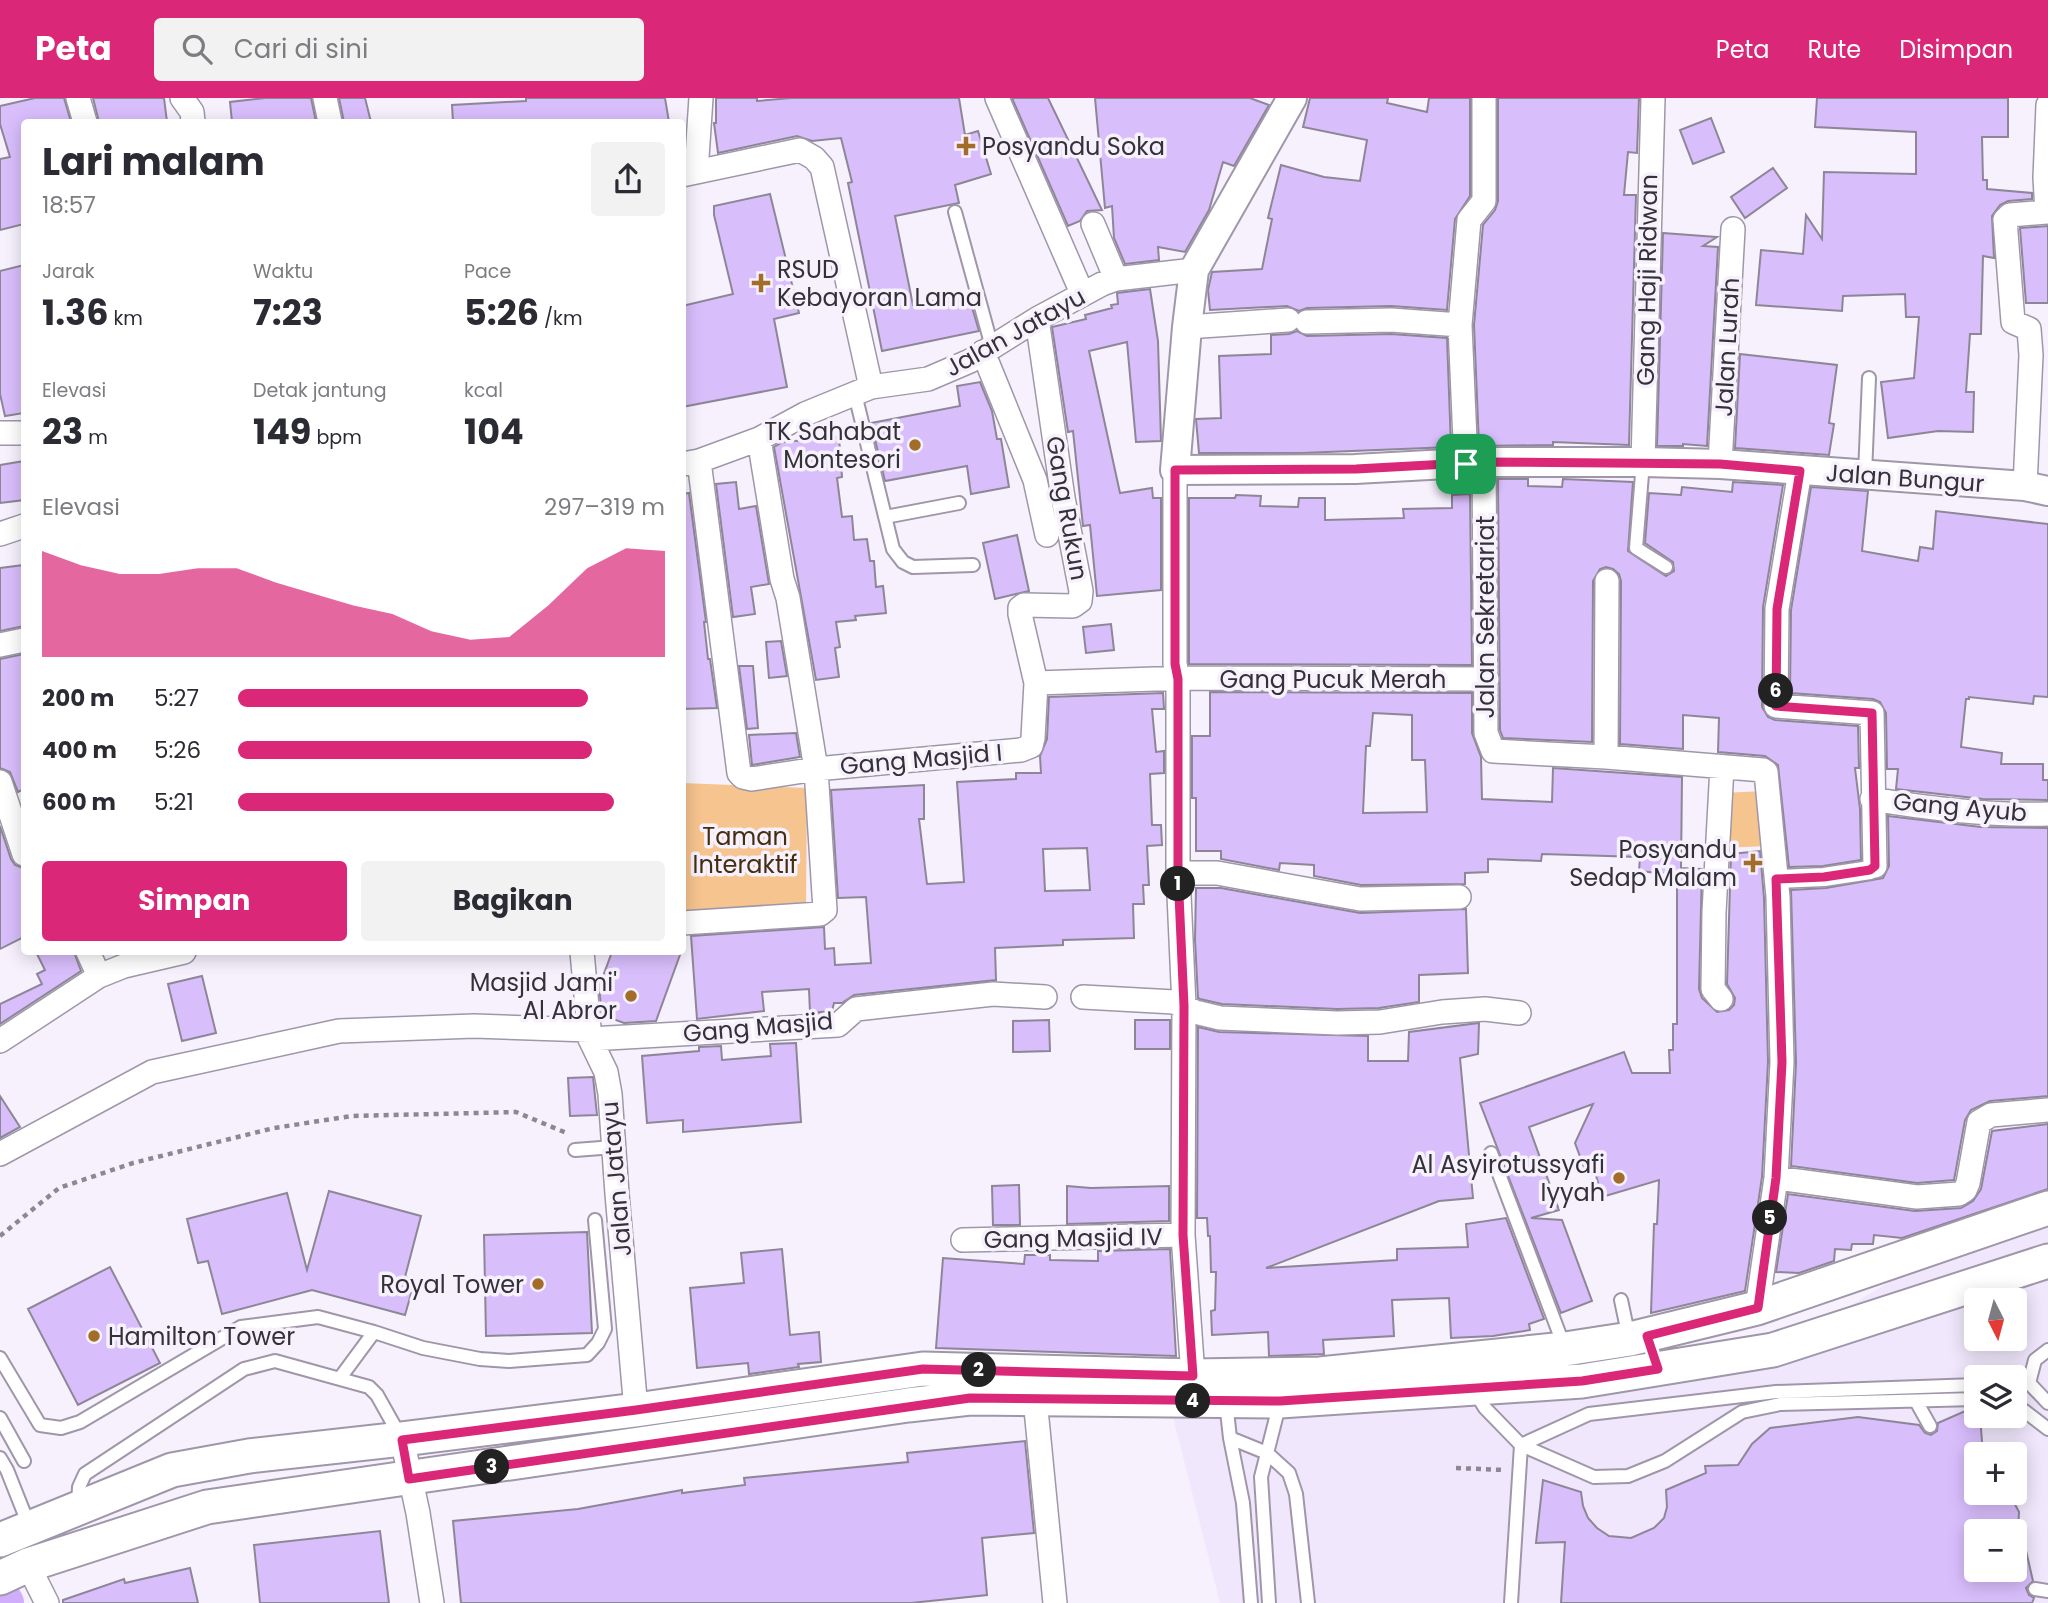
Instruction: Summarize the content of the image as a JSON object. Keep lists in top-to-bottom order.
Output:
{
  "streets": {
    "street": [
      "Gang Haji Ridwan",
      "Jalan Jatayu",
      "Jalan Lurah",
      "Jalan Bungur",
      "Gang Rukun",
      "Jalan Sekretariat",
      "Gang Pucuk Merah",
      "Gang Masjid I",
      "Gang Ayub",
      "Gang Masjid",
      "Gang Masjid IV"
    ]
  },
  "crossings": [
    ["Gang Haji Ridwan", "Jalan Bungur"],
    ["Jalan Jatayu", "Gang Rukun"],
    ["Jalan Jatayu", "Gang Masjid I"],
    ["Jalan Jatayu", "Gang Masjid"],
    ["Jalan Lurah", "Jalan Bungur"],
    ["Jalan Bungur", "Jalan Sekretariat"],
    ["Gang Rukun", "Gang Masjid I"],
    ["Jalan Sekretariat", "Gang Pucuk Merah"]
  ],
  "parks": ["Taman Interaktif"],
  "places": {
    "health": ["Posyandu Soka", "RSUD Kebayoran Lama", "Posyandu Sedap Malam"],
    "other": [
      "TK Sahabat Montesori",
      "Masjid Jami' Al Abror",
      "Al Asyirotussyafi Iyyah",
      "Royal Tower",
      "Hamilton Tower"
    ]
  },
  "north": "bottom",
  "page": {
    "header": "Peta",
    "search": "Cari di sini",
    "nav": ["Peta", "Rute", "Disimpan"],
    "heading": ["Lari malam", "18:57"],
    "stats": [
      ["Jarak", "1.36 km"],
      ["Waktu", "7:23"],
      ["Pace", "5:26 /km"],
      ["Elevasi", "23 m"],
      ["Detak jantung", "149 bpm"],
      ["kcal", "104"]
    ],
    "chart": ["Elevasi", "297–319 m"],
    "list": [
      {
        "name": "200 m",
        "note": "5:27"
      },
      {
        "name": "400 m",
        "note": "5:26"
      },
      {
        "name": "600 m",
        "note": "5:21"
      }
    ],
    "pins": [
      "6",
      "1",
      "5",
      "2",
      "4",
      "3"
    ],
    "buttons": ["Simpan", "Bagikan"],
    "map_buttons": ["+", "−"]
  }
}
